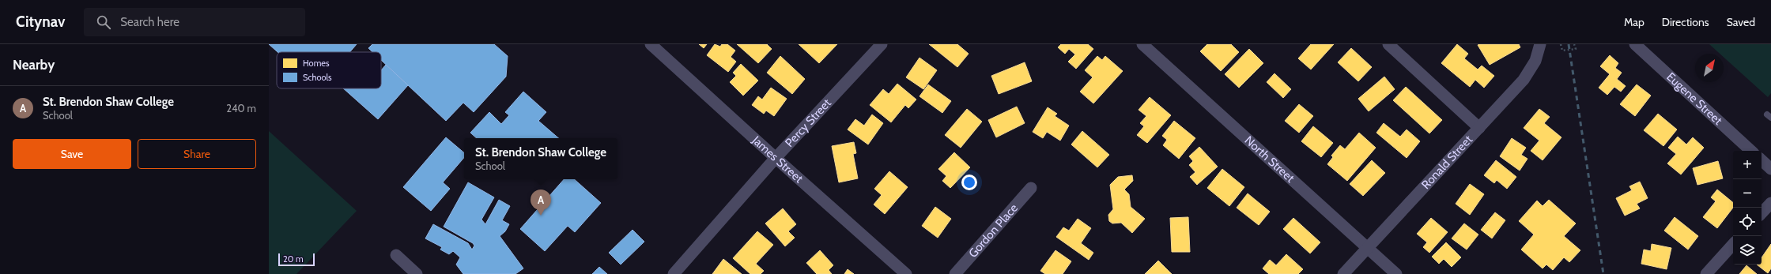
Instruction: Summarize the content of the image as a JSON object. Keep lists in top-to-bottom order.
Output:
{
  "streets": {
    "street": [
      "Eugene Street",
      "Percy Street",
      "James Street",
      "North Street",
      "Ronald Street",
      "Gordon Place"
    ]
  },
  "crossings": [
    ["Percy Street", "James Street"],
    ["North Street", "Ronald Street"]
  ],
  "legend": ["Homes", "Schools"],
  "scale_bar": "20 m",
  "north": "top right",
  "page": {
    "header": "Citynav",
    "search": "Search here",
    "nav": ["Map", "Directions", "Saved"],
    "heading": "Nearby",
    "list": [
      {
        "mark": "A",
        "name": "St. Brendon Shaw College",
        "note": "School",
        "value": "240 m"
      }
    ],
    "buttons": ["Save", "Share"],
    "popup": ["St. Brendon Shaw College", "School"],
    "map_buttons": ["+", "−"],
    "pins": "A",
    "scale": "20 m"
  }
}
